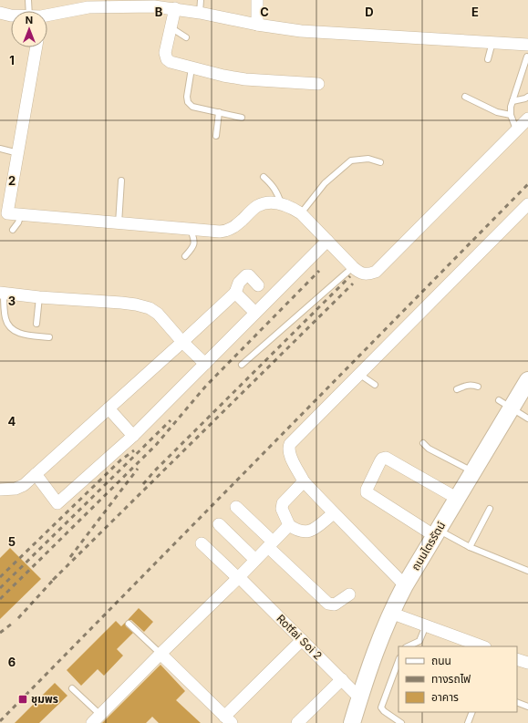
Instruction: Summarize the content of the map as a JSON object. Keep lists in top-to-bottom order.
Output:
{
  "streets": {
    "main road": ["ถนนไตรรัตน์"],
    "street": ["Rotfai Soi 2"]
  },
  "crossings": [
    ["ถนนไตรรัตน์", "Rotfai Soi 2"]
  ],
  "places": {
    "transit": ["ชุมพร"]
  },
  "legend": ["ถนน", "ทางรถไฟ", "อาคาร"],
  "north": "top",
  "grid": {
    "columns": [
      "B",
      "C",
      "D",
      "E"
    ],
    "rows": [
      "1",
      "2",
      "3",
      "4",
      "5",
      "6"
    ]
  }
}
